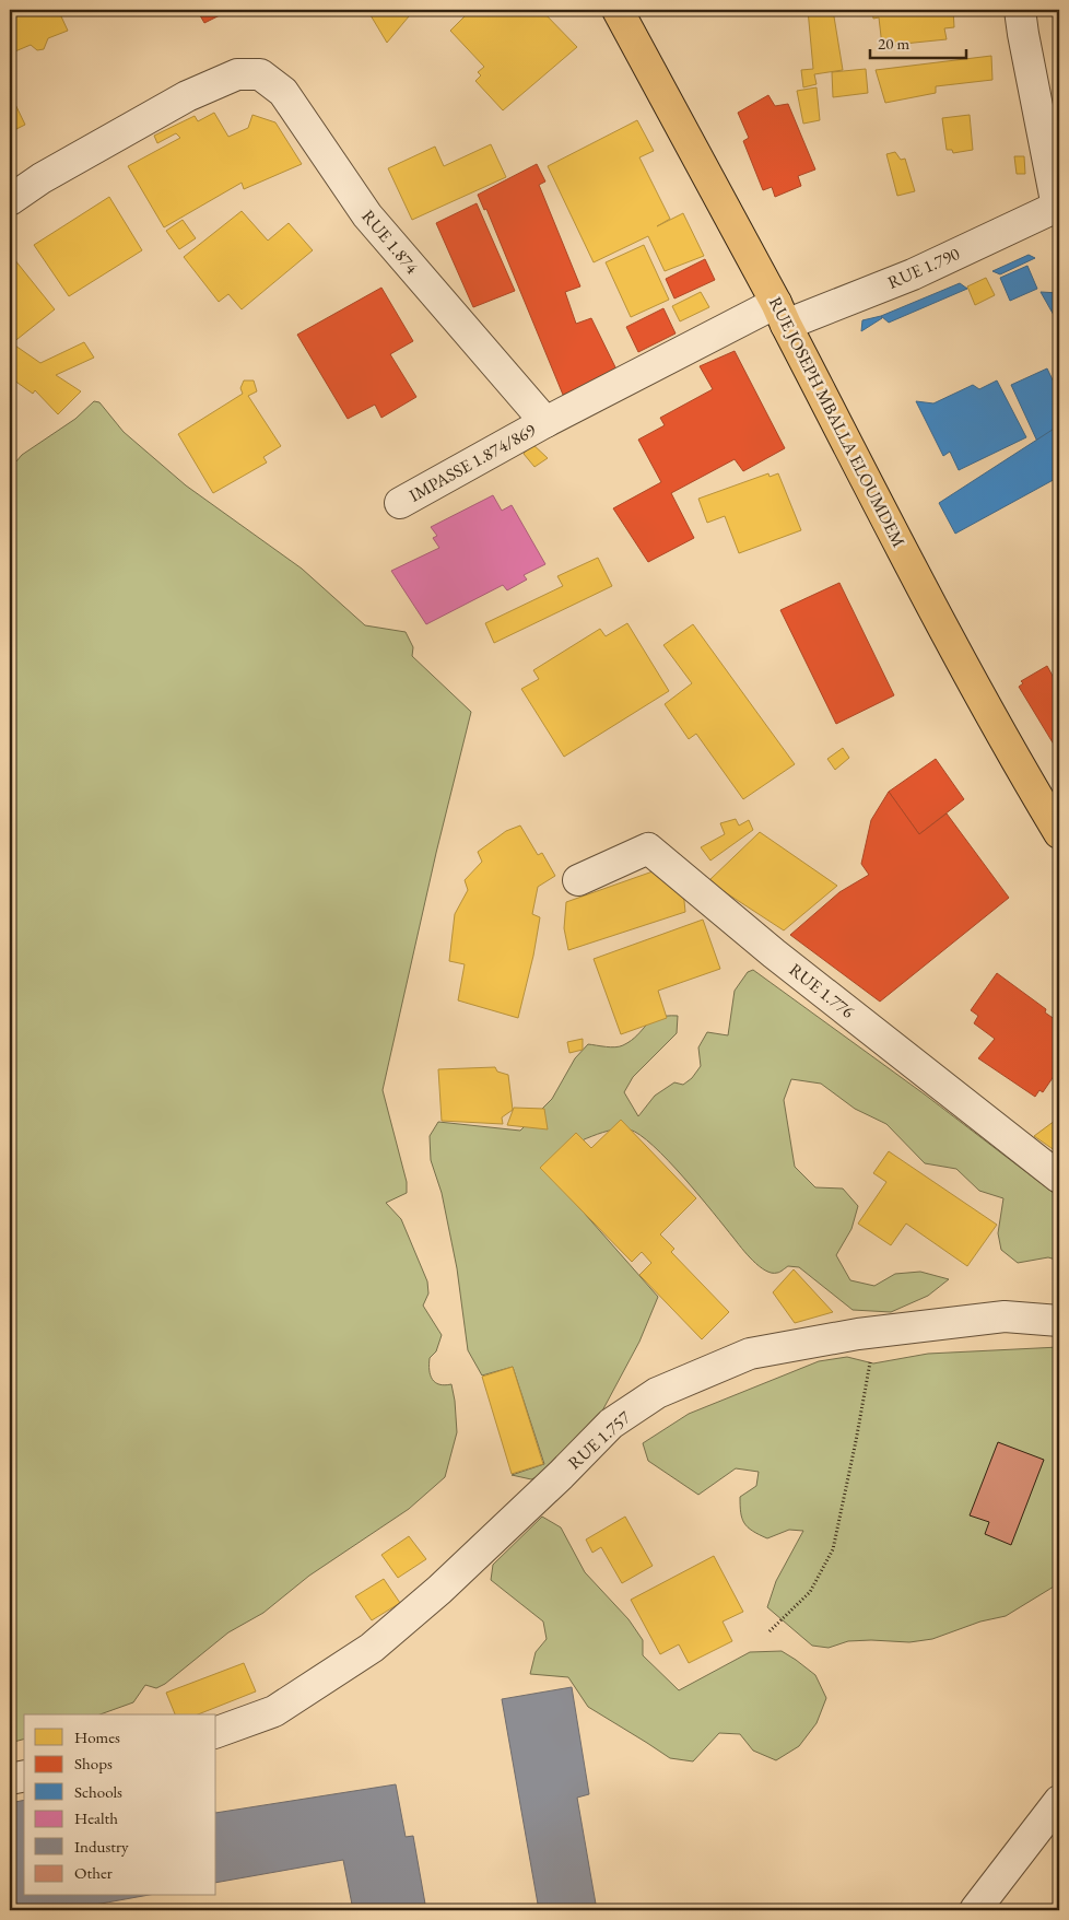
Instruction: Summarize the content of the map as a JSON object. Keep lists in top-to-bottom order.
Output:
{
  "streets": {
    "main road": ["RUE JOSEPH MBALLA ELOUMDEM"],
    "street": [
      "RUE 1.874",
      "RUE 1.790",
      "IMPASSE 1.874/869",
      "RUE 1.776",
      "RUE 1.757"
    ]
  },
  "crossings": [
    ["RUE 1.874", "IMPASSE 1.874/869"],
    ["RUE 1.790", "RUE JOSEPH MBALLA ELOUMDEM"]
  ],
  "legend": [
    "Homes",
    "Shops",
    "Schools",
    "Health",
    "Industry",
    "Other"
  ],
  "scale_bar": "20 m"
}
